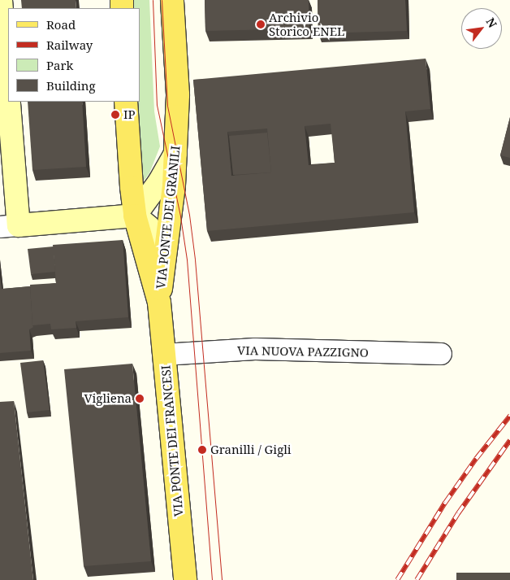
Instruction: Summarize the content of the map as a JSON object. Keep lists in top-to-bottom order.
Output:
{
  "streets": {
    "main road": ["VIA PONTE DEI GRANILI", "VIA PONTE DEI FRANCESI"],
    "street": ["VIA NUOVA PAZZIGNO"]
  },
  "crossings": [
    ["VIA PONTE DEI GRANILI", "VIA PONTE DEI FRANCESI"],
    ["VIA NUOVA PAZZIGNO", "VIA PONTE DEI FRANCESI"]
  ],
  "places": [
    "Archivio Storico ENEL",
    "IP",
    "Vigliena",
    "Granilli / Gigli"
  ],
  "legend": [
    "Road",
    "Railway",
    "Park",
    "Building"
  ],
  "north": "top right"
}
